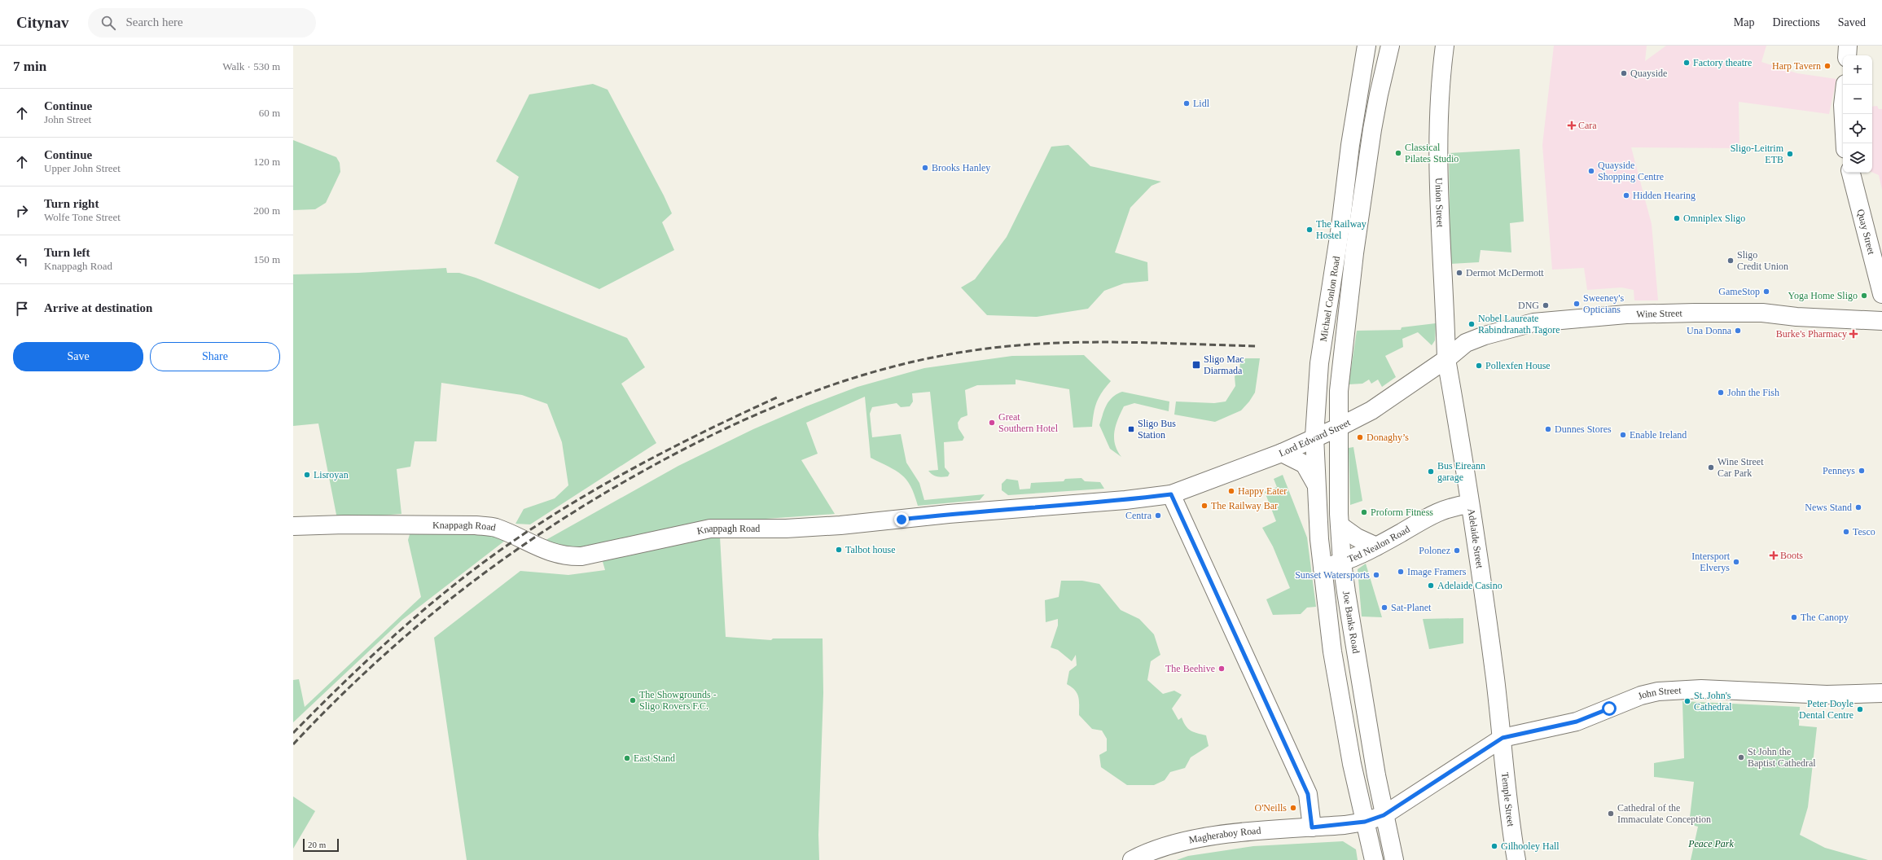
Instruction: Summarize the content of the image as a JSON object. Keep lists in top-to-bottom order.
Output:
{
  "streets": {
    "main road": [
      "Union Street",
      "Quay Street",
      "Michael Conlon Road",
      "Wine Street",
      "Lord Edward Street",
      "Knappagh Road",
      "Adelaide Street",
      "Ted Nealon Road",
      "Joe Banks Road",
      "John Street",
      "Temple Street",
      "Magheraboy Road"
    ]
  },
  "crossings": [
    ["Union Street", "Wine Street"],
    ["Union Street", "Lord Edward Street"],
    ["Union Street", "Adelaide Street"],
    ["Michael Conlon Road", "Lord Edward Street"],
    ["Michael Conlon Road", "Joe Banks Road"],
    ["Wine Street", "Lord Edward Street"],
    ["Wine Street", "Adelaide Street"],
    ["Lord Edward Street", "Knappagh Road"],
    ["Lord Edward Street", "Adelaide Street"],
    ["Lord Edward Street", "Joe Banks Road"],
    ["Adelaide Street", "Ted Nealon Road"],
    ["Adelaide Street", "John Street"],
    ["Adelaide Street", "Temple Street"],
    ["Adelaide Street", "Magheraboy Road"],
    ["Ted Nealon Road", "Joe Banks Road"],
    ["Joe Banks Road", "Magheraboy Road"],
    ["John Street", "Temple Street"],
    ["John Street", "Magheraboy Road"],
    ["Temple Street", "Magheraboy Road"]
  ],
  "parks": ["Peace Park"],
  "places": {
    "other": [
      "Factory theatre",
      "Harp Tavern",
      "Quayside",
      "Lidl",
      "Classical Pilates Studio",
      "Sligo-Leitrim ETB",
      "Brooks Hanley",
      "Quayside Shopping Centre",
      "Hidden Hearing",
      "Omniplex Sligo",
      "The Railway Hostel",
      "Sligo Credit Union",
      "Dermot McDermott",
      "GameStop",
      "Yoga Home Sligo",
      "Sweeney's Opticians",
      "DNG",
      "Nobel Laureate Rabindranath Tagore",
      "Una Donna",
      "Pollexfen House",
      "John the Fish",
      "Great Southern Hotel",
      "Dunnes Stores",
      "Enable Ireland",
      "Donaghy’s",
      "Wine Street Car Park",
      "Penneys",
      "Bus Eireann garage",
      "Lisroyan",
      "Happy Eater",
      "The Railway Bar",
      "News Stand",
      "Proform Fitness",
      "Centra",
      "Tesco",
      "Talbot house",
      "Polonez",
      "Intersport Elverys",
      "Image Framers",
      "Sunset Watersports",
      "Adelaide Casino",
      "Sat-Planet",
      "The Canopy",
      "The Beehive",
      "The Showgrounds - Sligo Rovers F.C.",
      "St. John's Cathedral",
      "Peter Doyle Dental Centre",
      "St John the Baptist Cathedral",
      "East Stand",
      "O'Neills",
      "Cathedral of the Immaculate Conception",
      "Gilhooley Hall"
    ],
    "health": ["Cara", "Burke's Pharmacy", "Boots"],
    "transit": ["Sligo Mac Diarmada", "Sligo Bus Station"]
  },
  "scale_bar": "20 m",
  "page": {
    "header": "Citynav",
    "search": "Search here",
    "nav": ["Map", "Directions", "Saved"],
    "heading": ["7 min", "Walk · 530 m"],
    "map_buttons": ["+", "−"],
    "list": [
      ["Continue", "John Street", "60 m"],
      ["Continue", "Upper John Street", "120 m"],
      ["Turn right", "Wolfe Tone Street", "200 m"],
      ["Turn left", "Knappagh Road", "150 m"],
      "Arrive at destination"
    ],
    "buttons": ["Save", "Share"],
    "scale": "20 m"
  }
}
